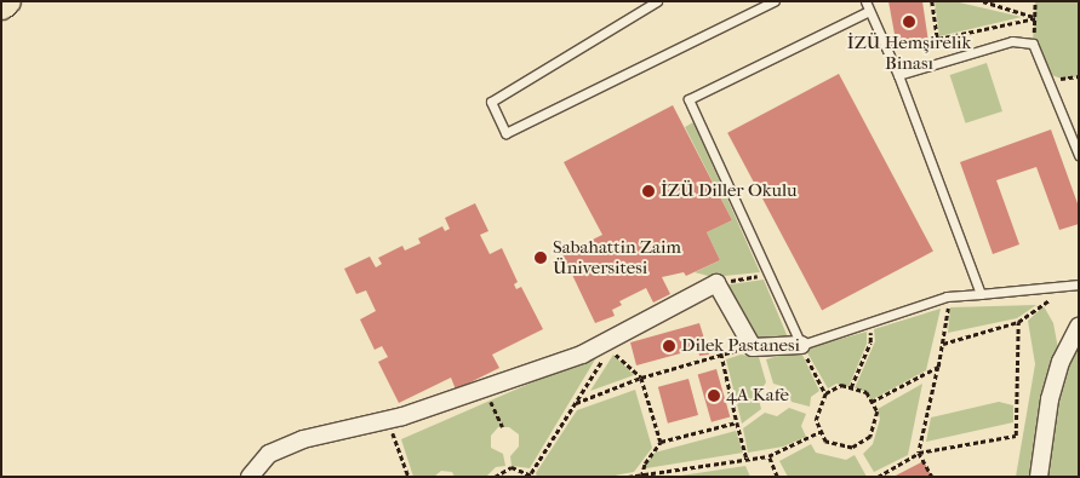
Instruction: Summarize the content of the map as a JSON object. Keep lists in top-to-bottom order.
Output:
{
  "places": [
    "İZÜ Hemşirelik Binası",
    "İZÜ Diller Okulu",
    "Sabahattin Zaim Üniversitesi",
    "Dilek Pastanesi",
    "4A Kafe"
  ]
}
